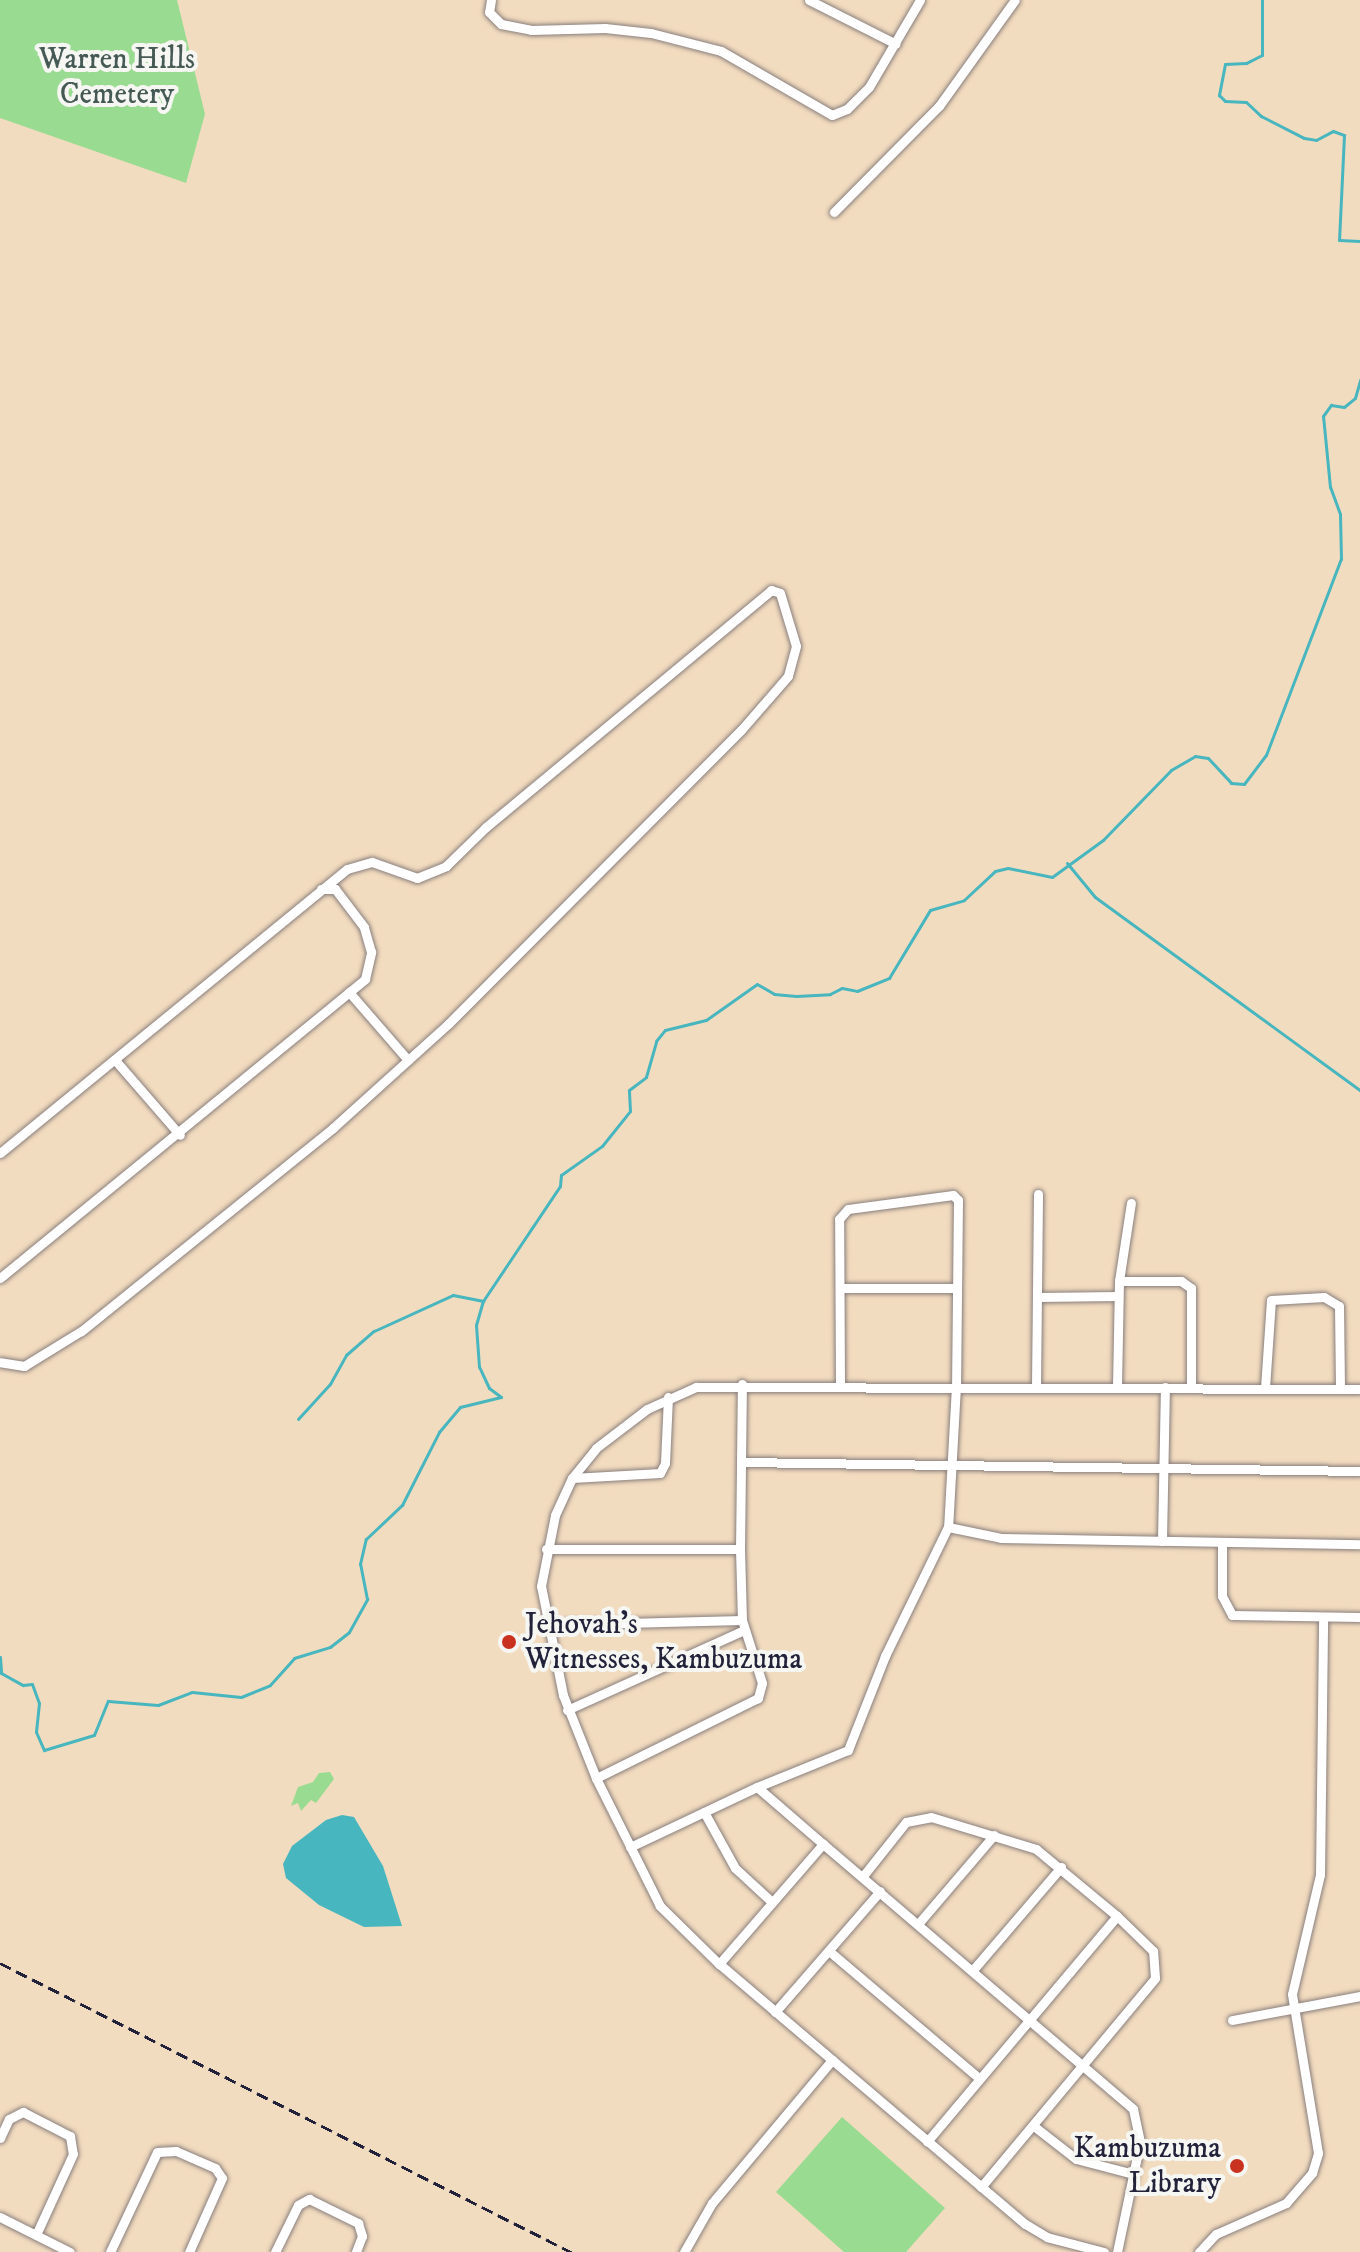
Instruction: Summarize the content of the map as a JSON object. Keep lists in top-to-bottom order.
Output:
{
  "parks": ["Warren Hills Cemetery"],
  "places": ["Jehovah’s Witnesses, Kambuzuma", "Kambuzuma Library"]
}
